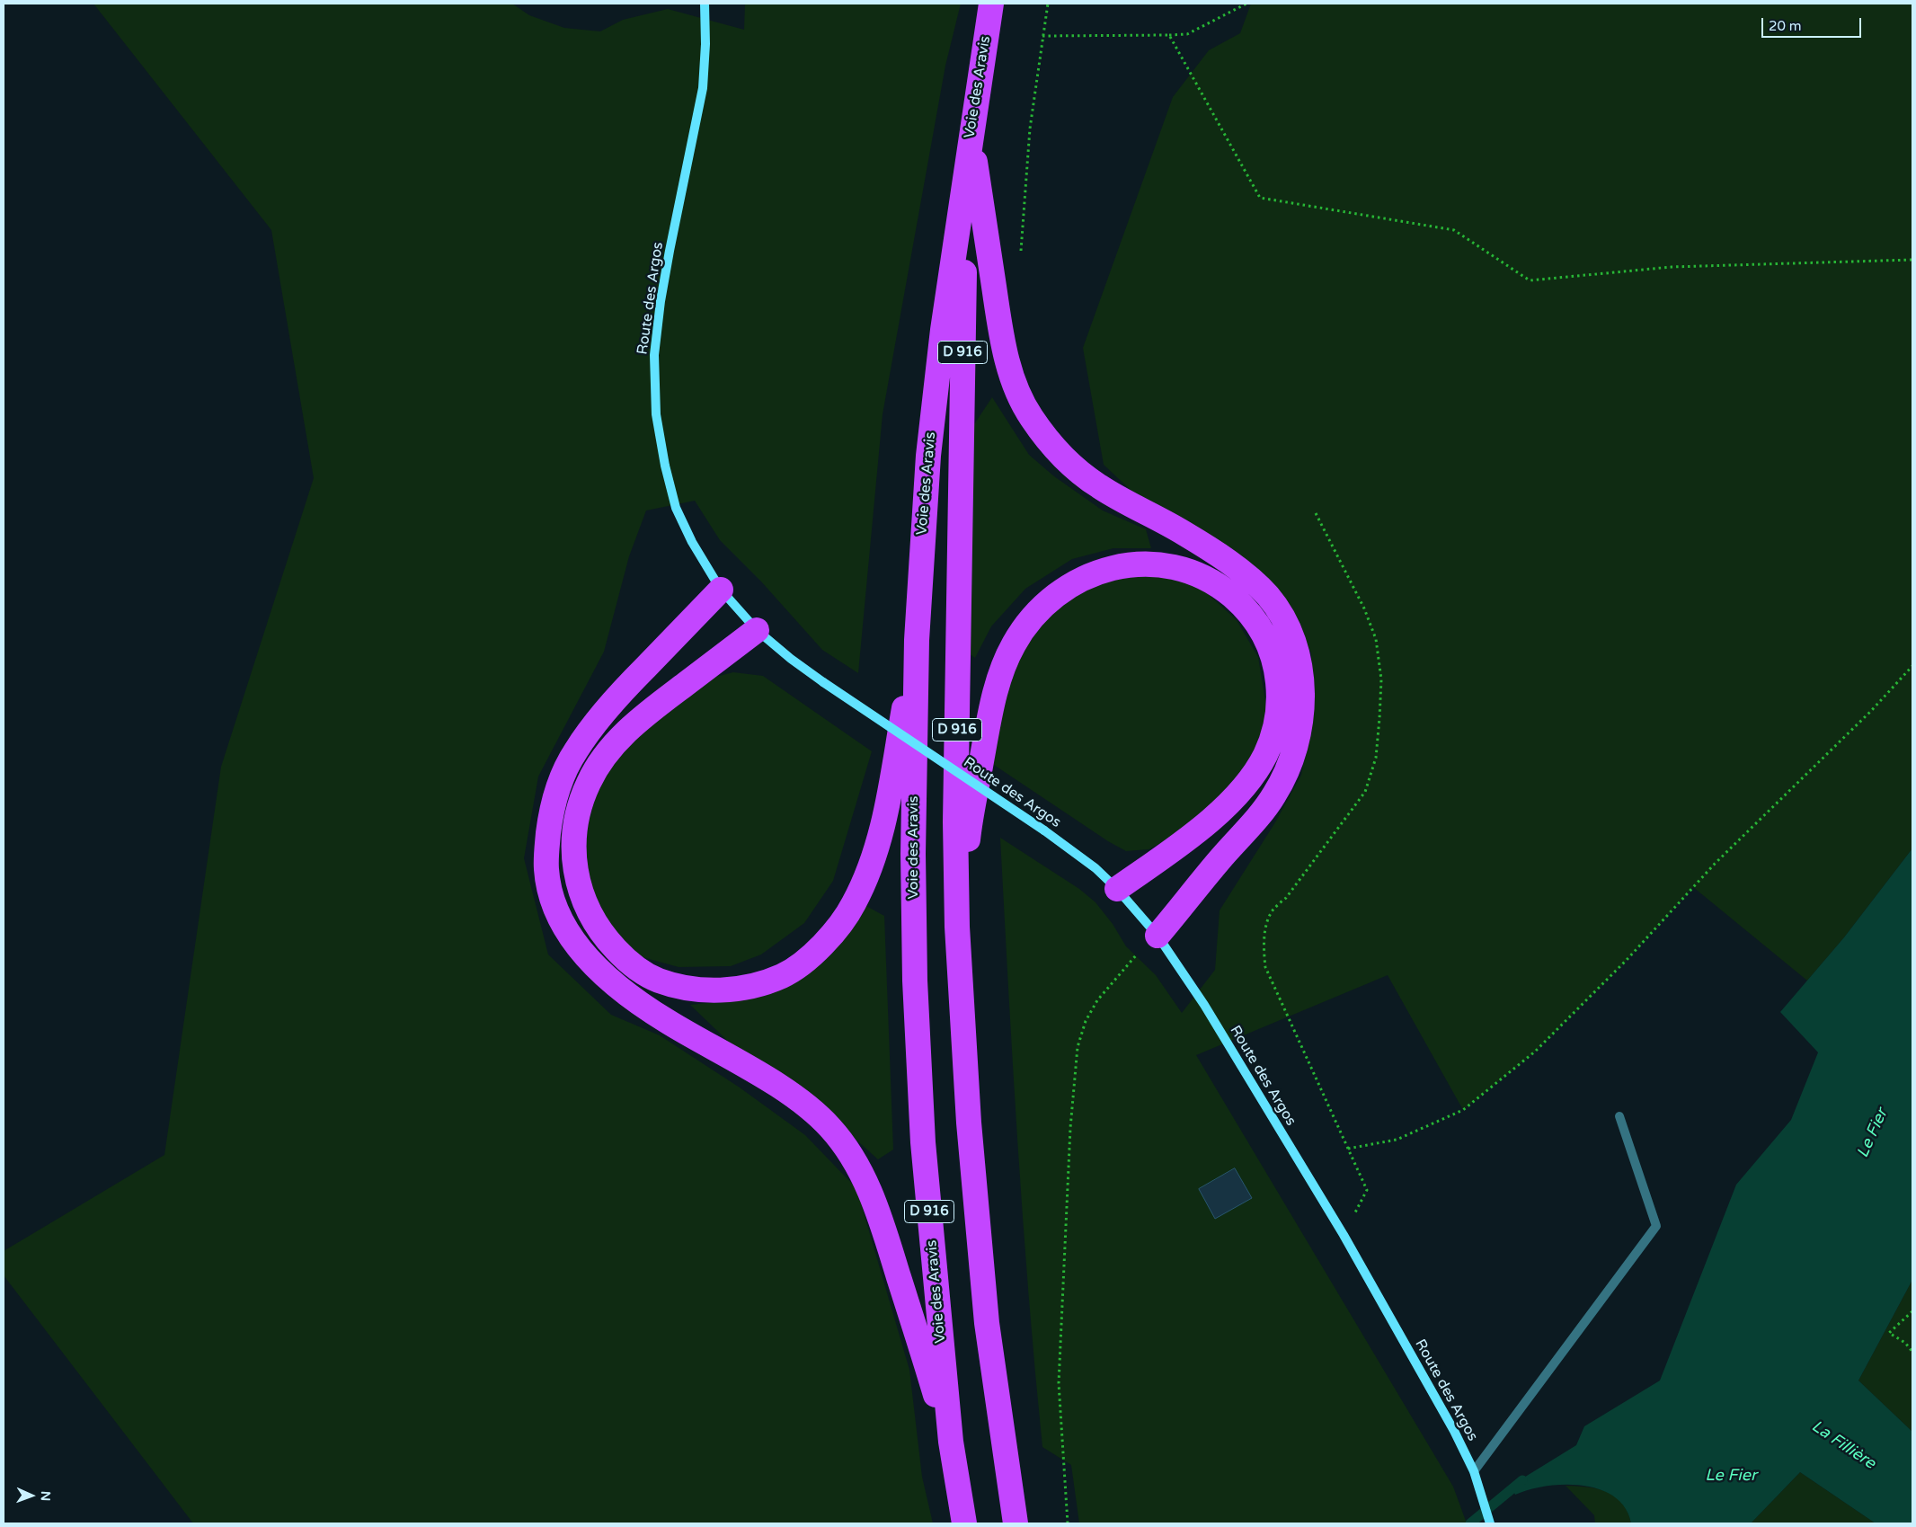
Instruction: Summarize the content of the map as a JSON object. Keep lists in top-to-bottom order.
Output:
{
  "streets": {
    "highway": ["Voie des Aravis", "D 916"],
    "street": ["Route des Argos"]
  },
  "water": ["Le Fier", "La Fillière"],
  "scale_bar": "20 m",
  "north": "right"
}
